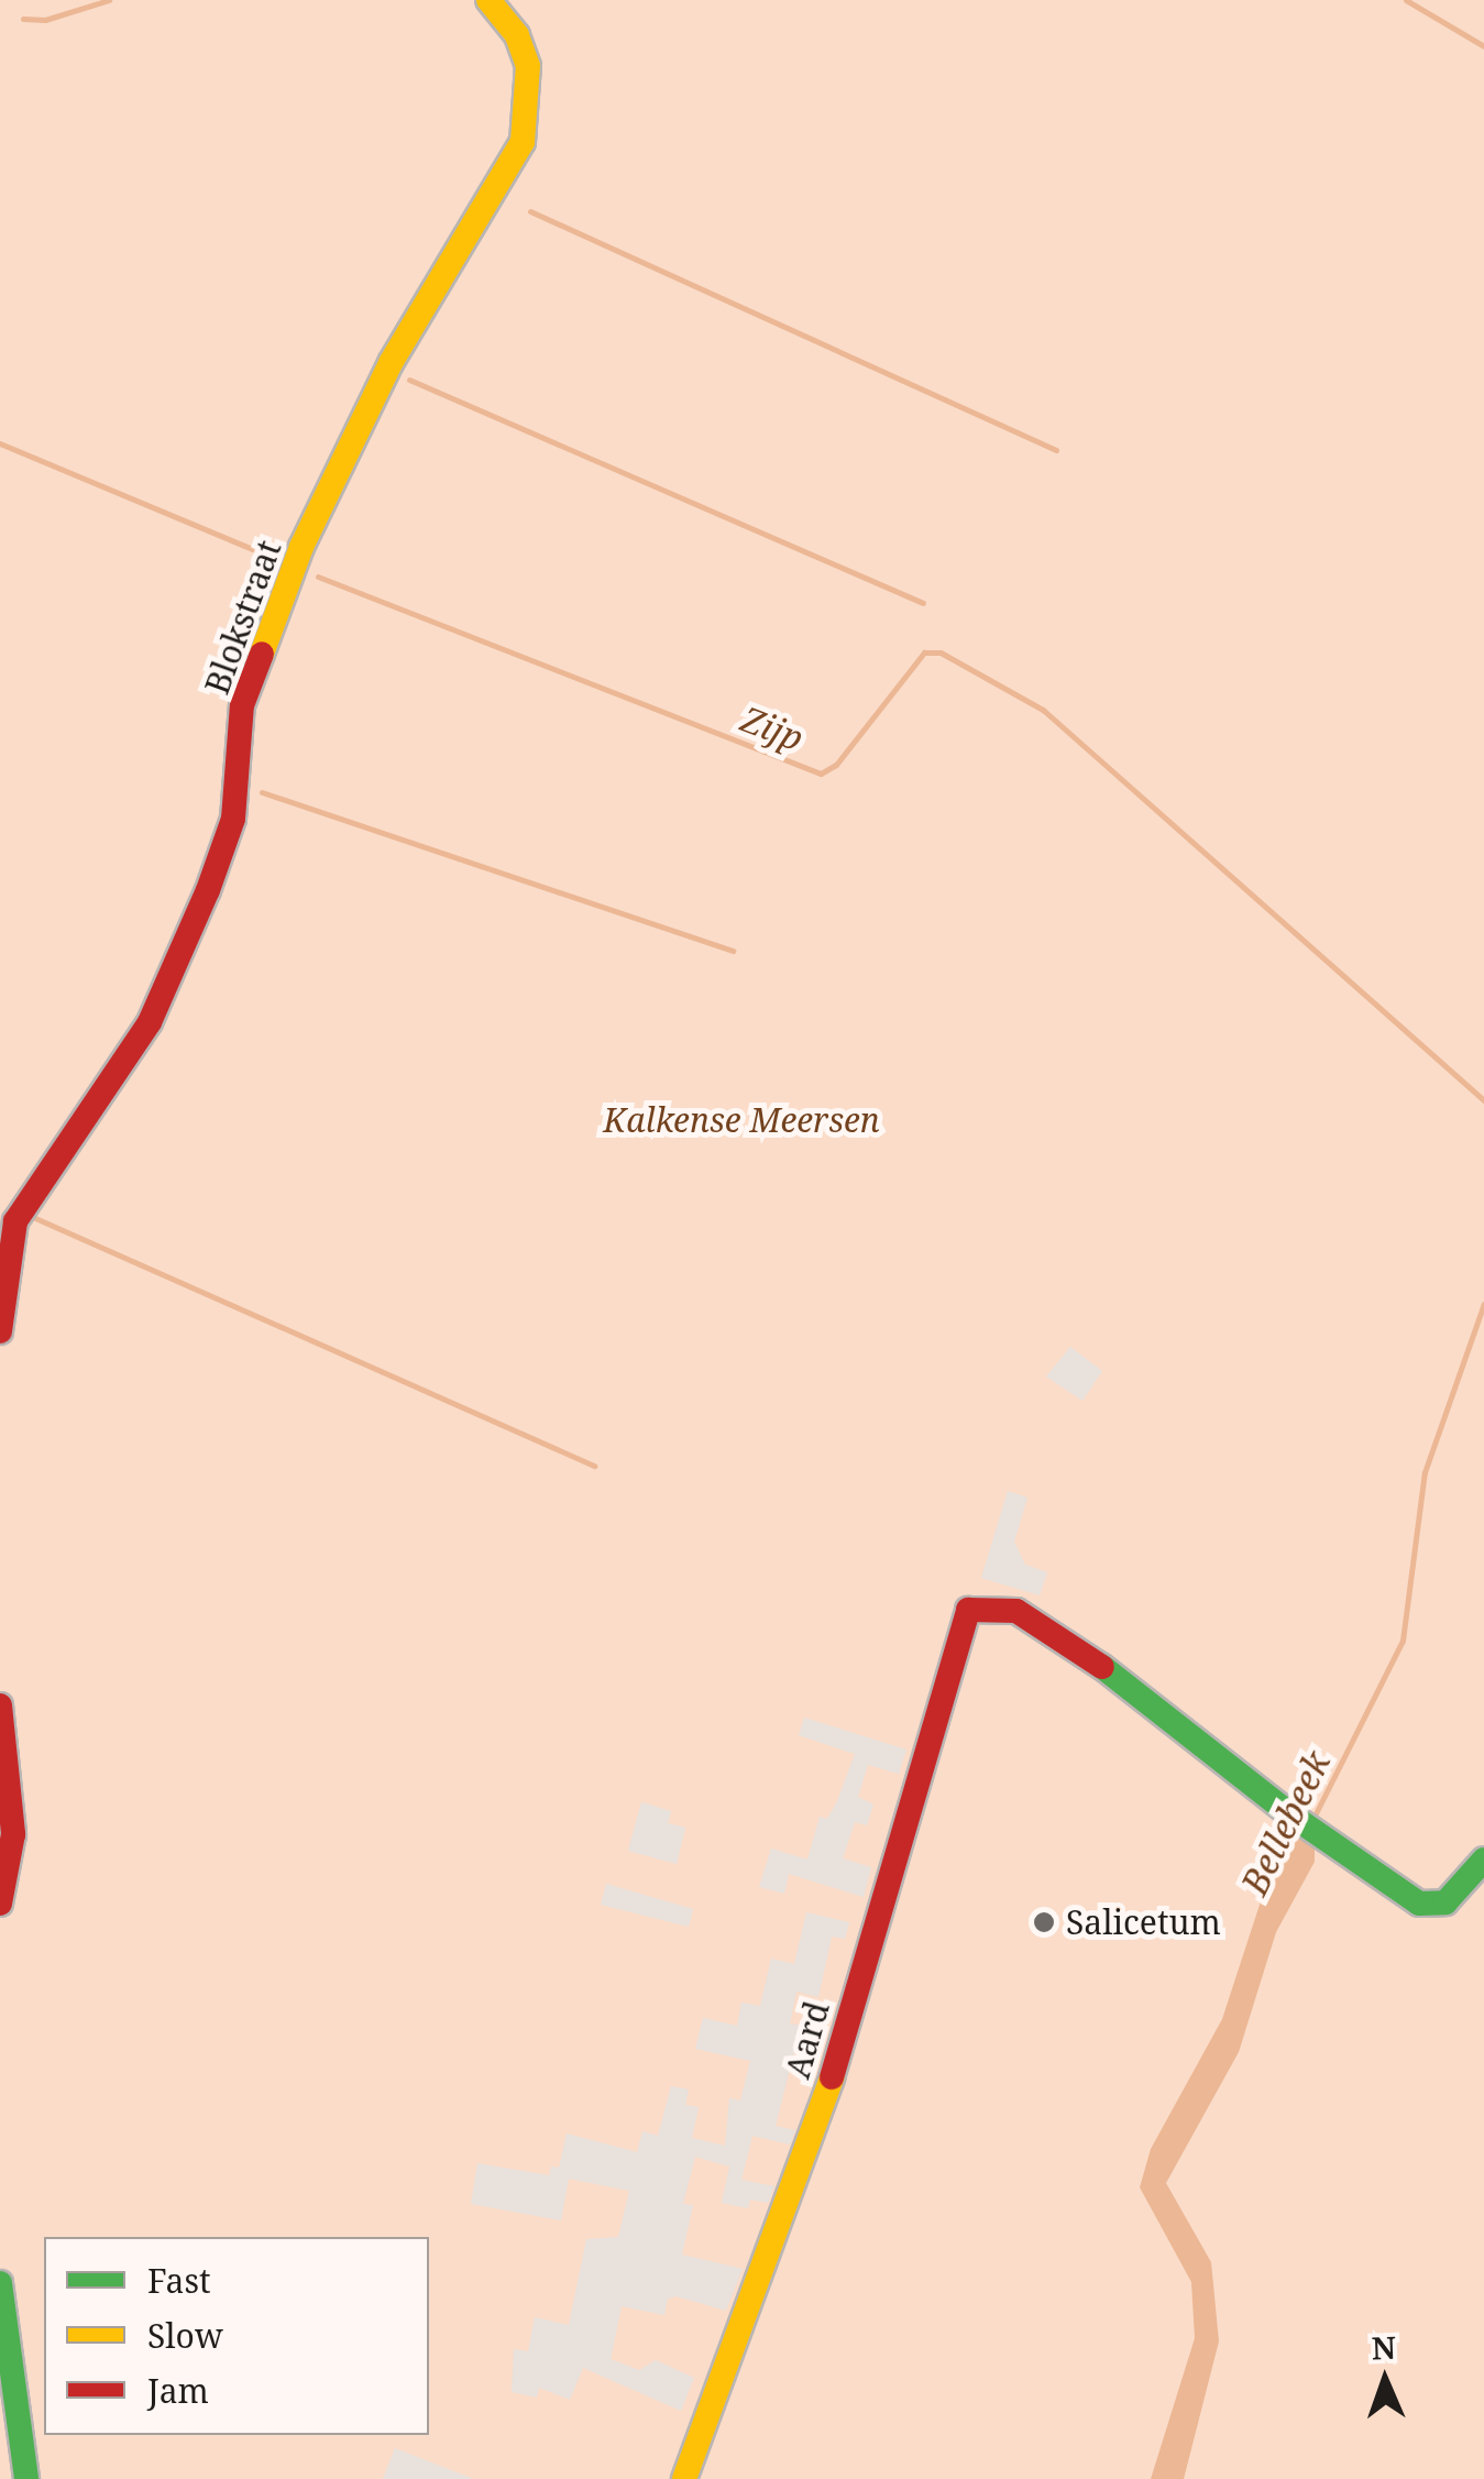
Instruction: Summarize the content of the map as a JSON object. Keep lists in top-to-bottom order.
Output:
{
  "streets": {
    "street": ["Blokstraat", "Aard"]
  },
  "water": ["Zijp", "Bellebeek"],
  "parks": ["Kalkense Meersen"],
  "places": ["Salicetum"],
  "legend": ["Fast", "Slow", "Jam"],
  "north": "top"
}
